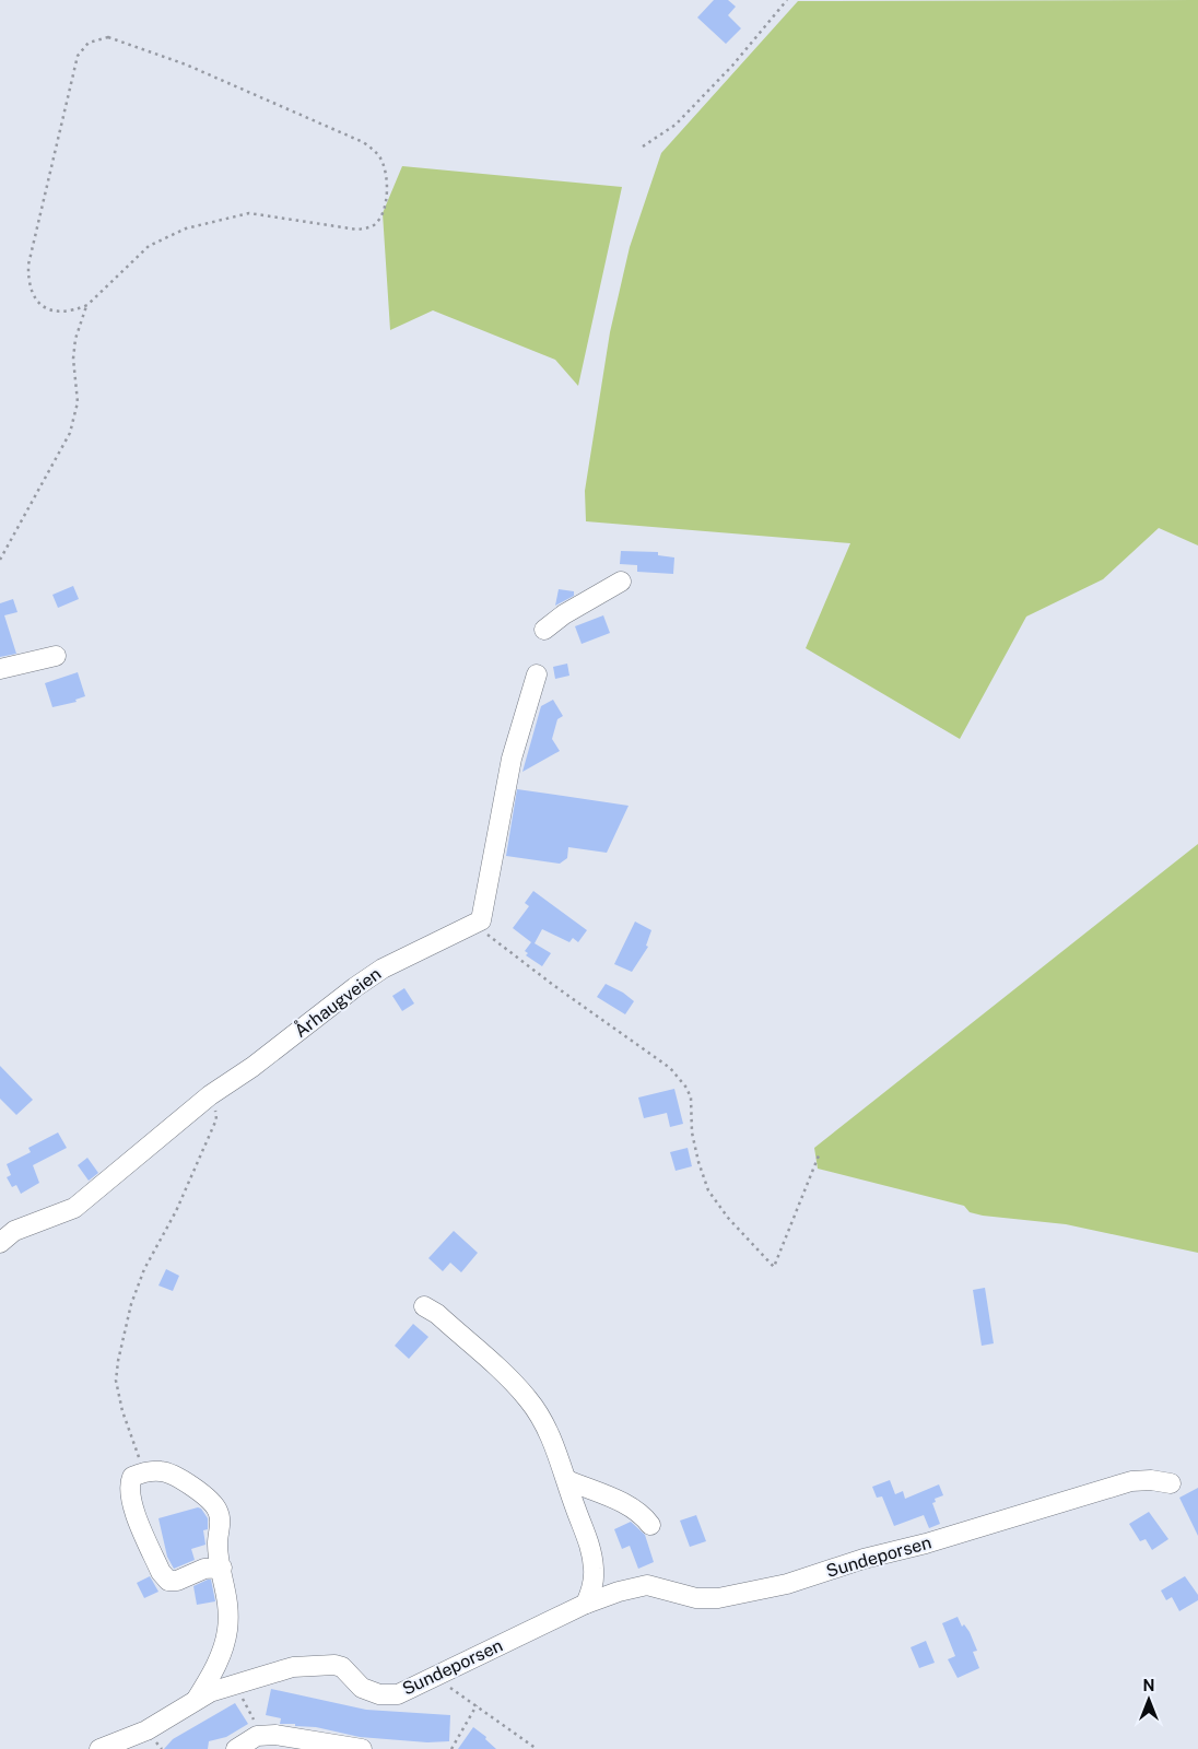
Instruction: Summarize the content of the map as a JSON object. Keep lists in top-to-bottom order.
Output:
{
  "streets": {
    "street": ["Århaugveien", "Sundeporsen"]
  },
  "north": "top"
}
